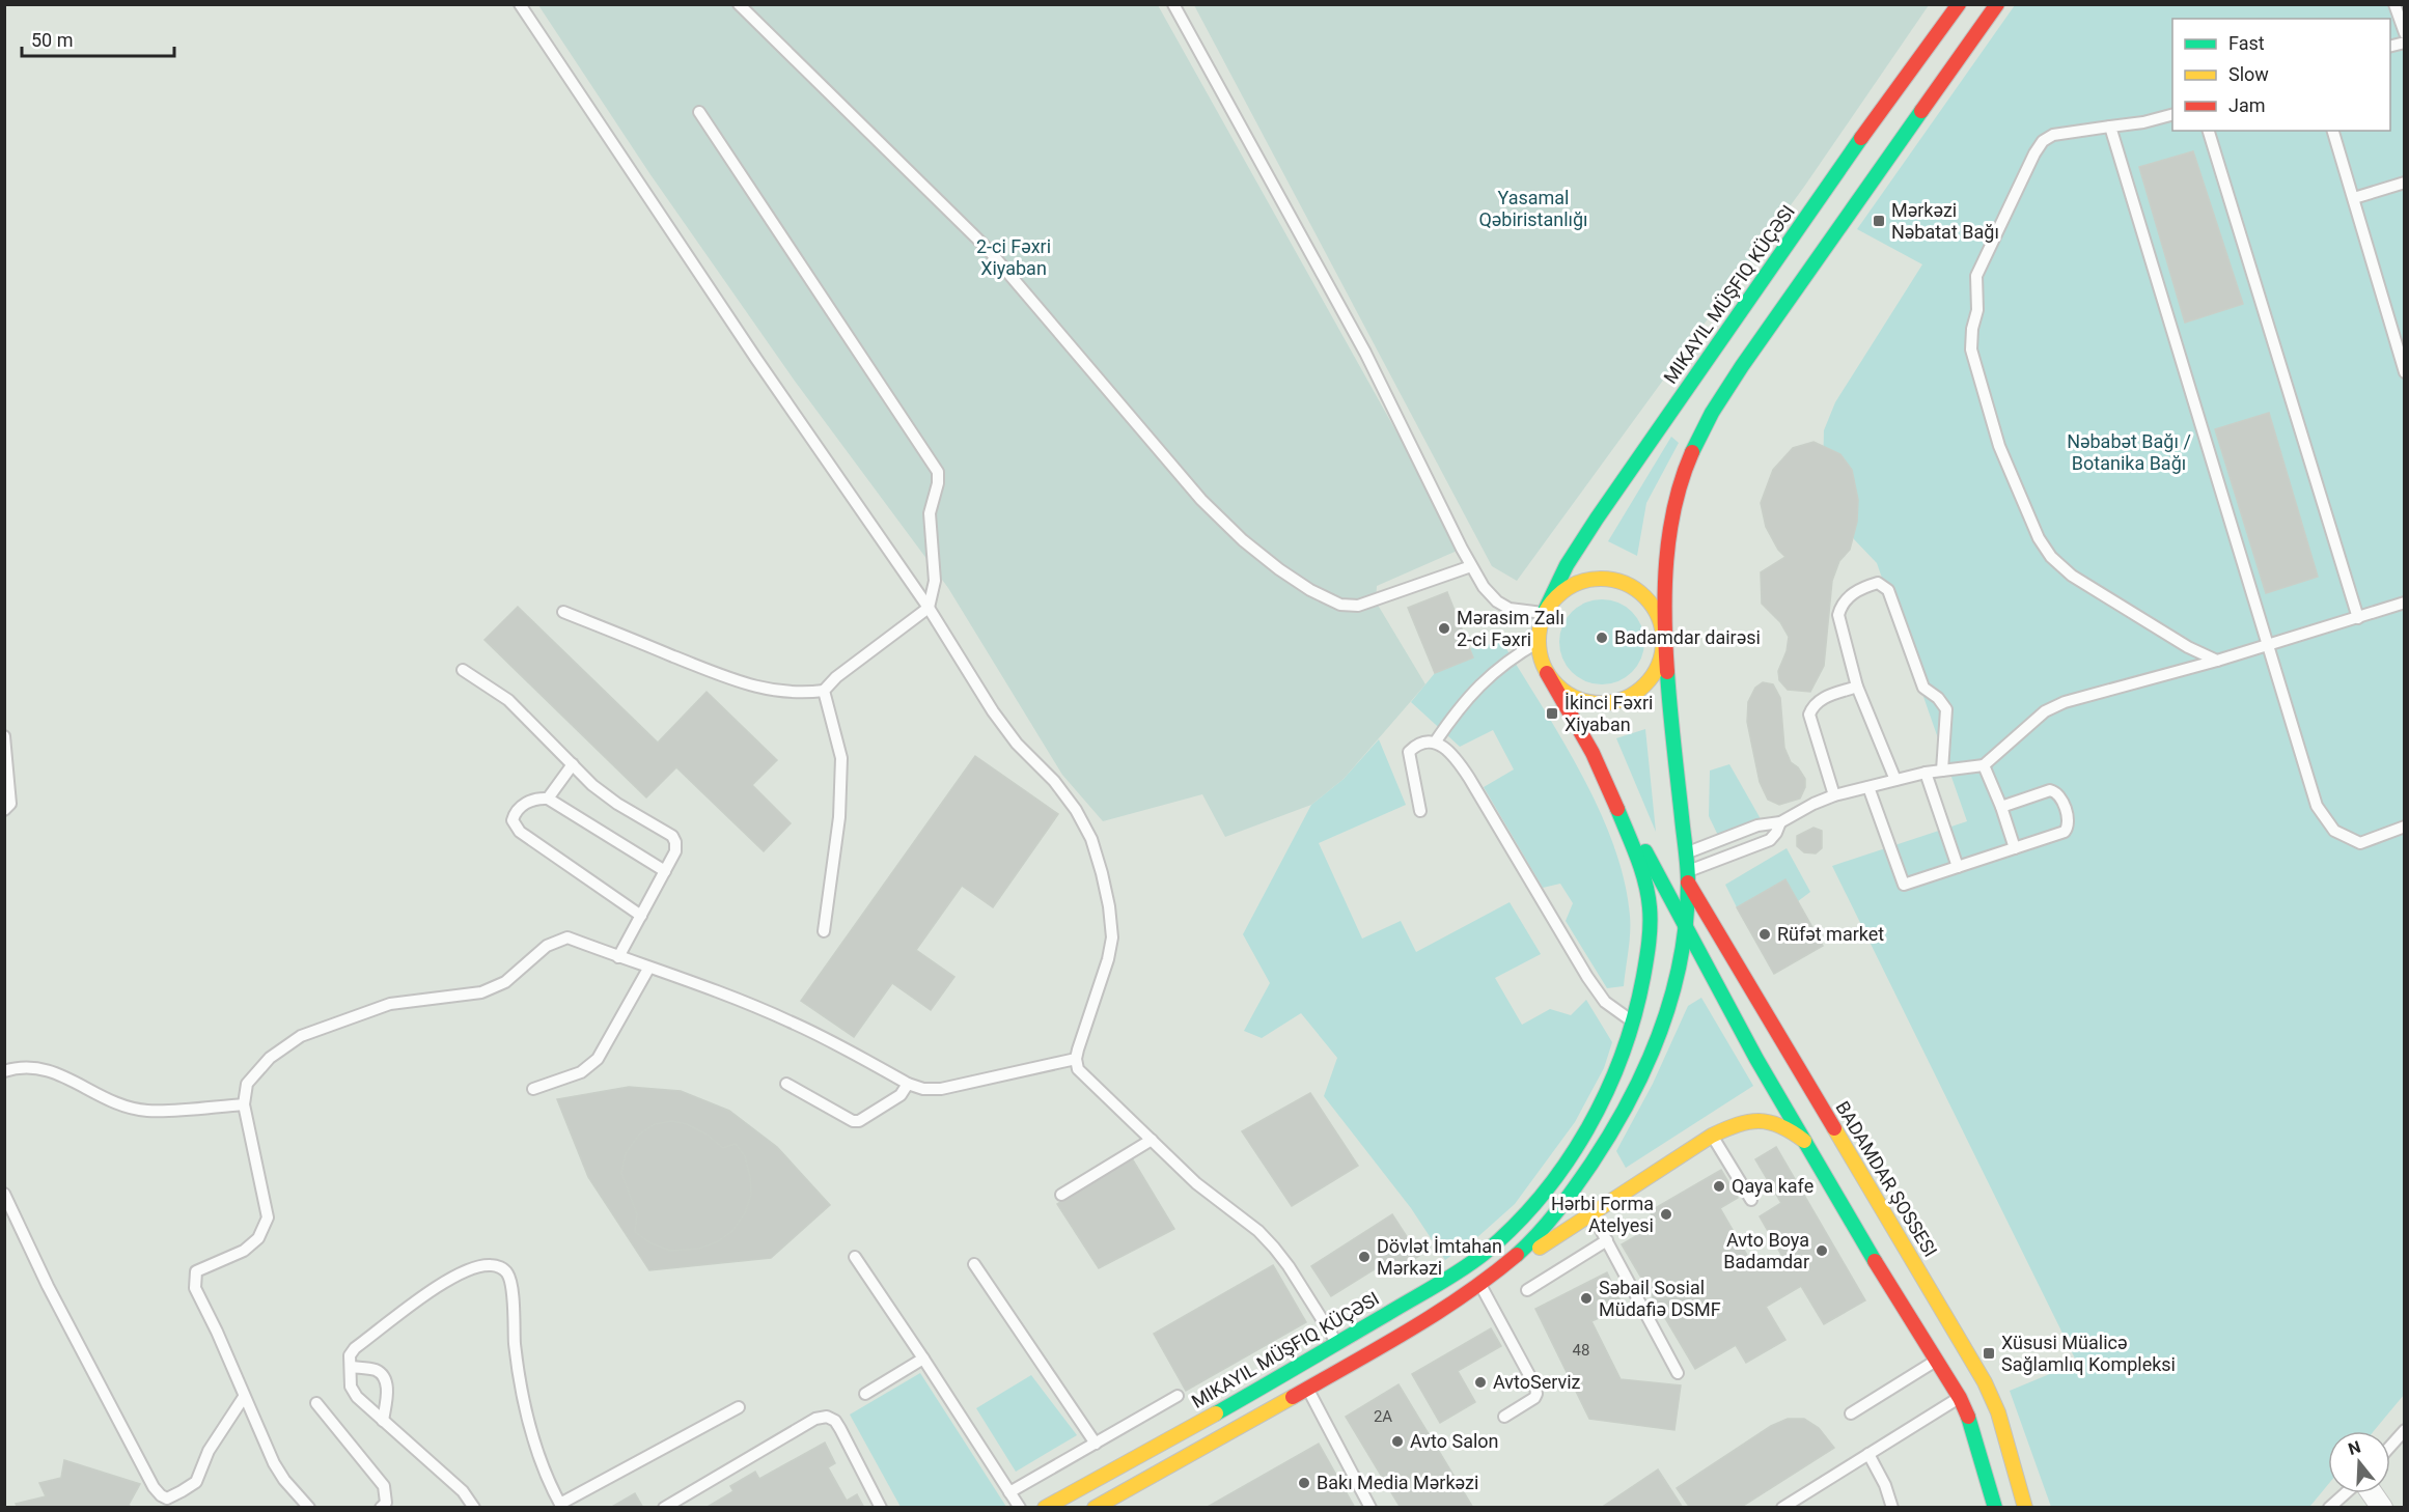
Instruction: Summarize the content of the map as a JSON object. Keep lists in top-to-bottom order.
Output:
{
  "streets": {
    "main road": ["BADAMDAR ŞOSSESI"]
  },
  "parks": ["Yasamal Qəbiristanlığı", "2-ci Fəxri Xiyaban", "Nəbabət Bağı / Botanika Bağı"],
  "places": {
    "transit": ["Mərkəzi Nəbatat Bağı", "İkinci Fəxri Xiyaban", "Xüsusi Müalicə Sağlamlıq Kompleksi"],
    "other": [
      "Mərasim Zalı 2-ci Fəxri",
      "Badamdar dairəsi",
      "Rüfət market",
      "Qaya kafe",
      "Hərbi Forma Atelyesi",
      "Avto Boya Badamdar",
      "Dövlət İmtahan Mərkəzi",
      "Səbail Sosial Müdafiə DSMF",
      "AvtoServiz",
      "Avto Salon",
      "Bakı Media Mərkəzi"
    ]
  },
  "house_numbers": ["48", "2А"],
  "legend": ["Fast", "Slow", "Jam"],
  "scale_bar": "50 m",
  "north": "top"
}
